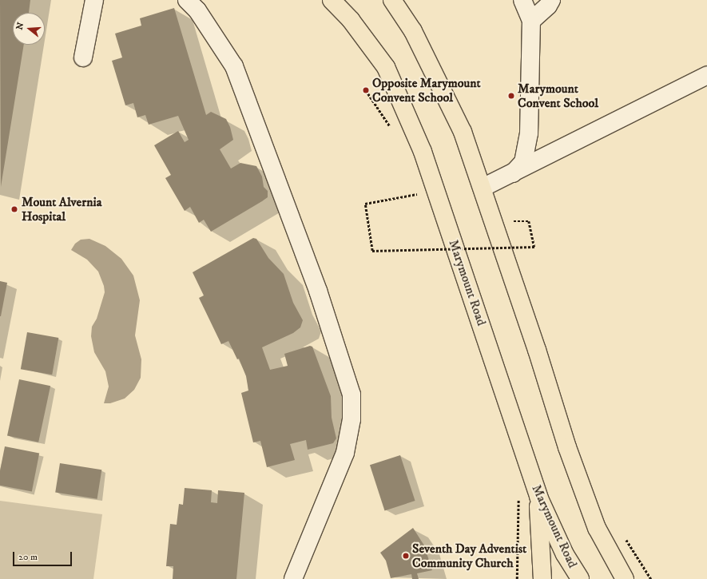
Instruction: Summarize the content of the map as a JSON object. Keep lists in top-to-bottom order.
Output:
{
  "streets": {
    "main road": ["Marymount Road"]
  },
  "places": [
    "Opposite Marymount Convent School",
    "Marymount Convent School",
    "Mount Alvernia Hospital",
    "Seventh Day Adventist Community Church"
  ],
  "scale_bar": "20 m",
  "north": "left"
}
